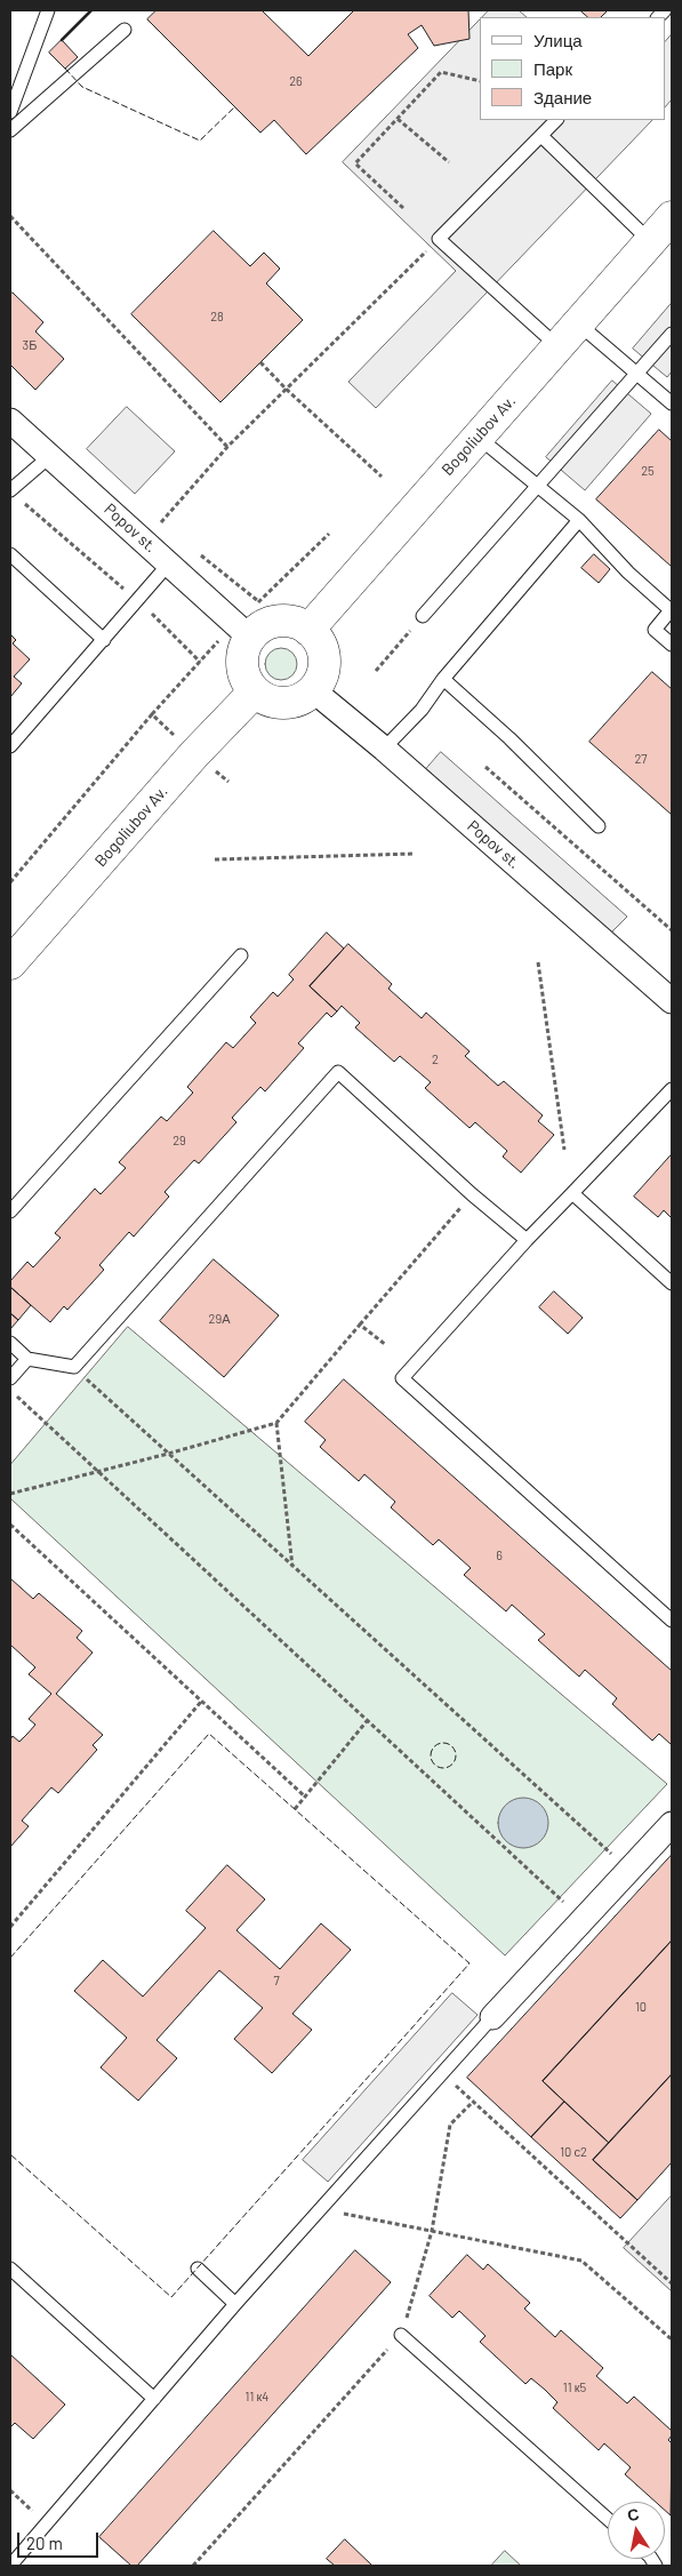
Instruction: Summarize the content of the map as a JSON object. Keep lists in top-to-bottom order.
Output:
{
  "streets": {
    "main road": ["Bogoliubov Av."],
    "street": ["Popov st."]
  },
  "crossings": [
    ["Bogoliubov Av.", "Popov st."]
  ],
  "house_numbers": [
    "26",
    "28",
    "3Б",
    "25",
    "27",
    "2",
    "29",
    "29А",
    "6",
    "7",
    "10",
    "10 с2",
    "11 к5",
    "11 к4"
  ],
  "legend": ["Улица", "Парк", "Здание"],
  "scale_bar": "20 m",
  "north": "top"
}
